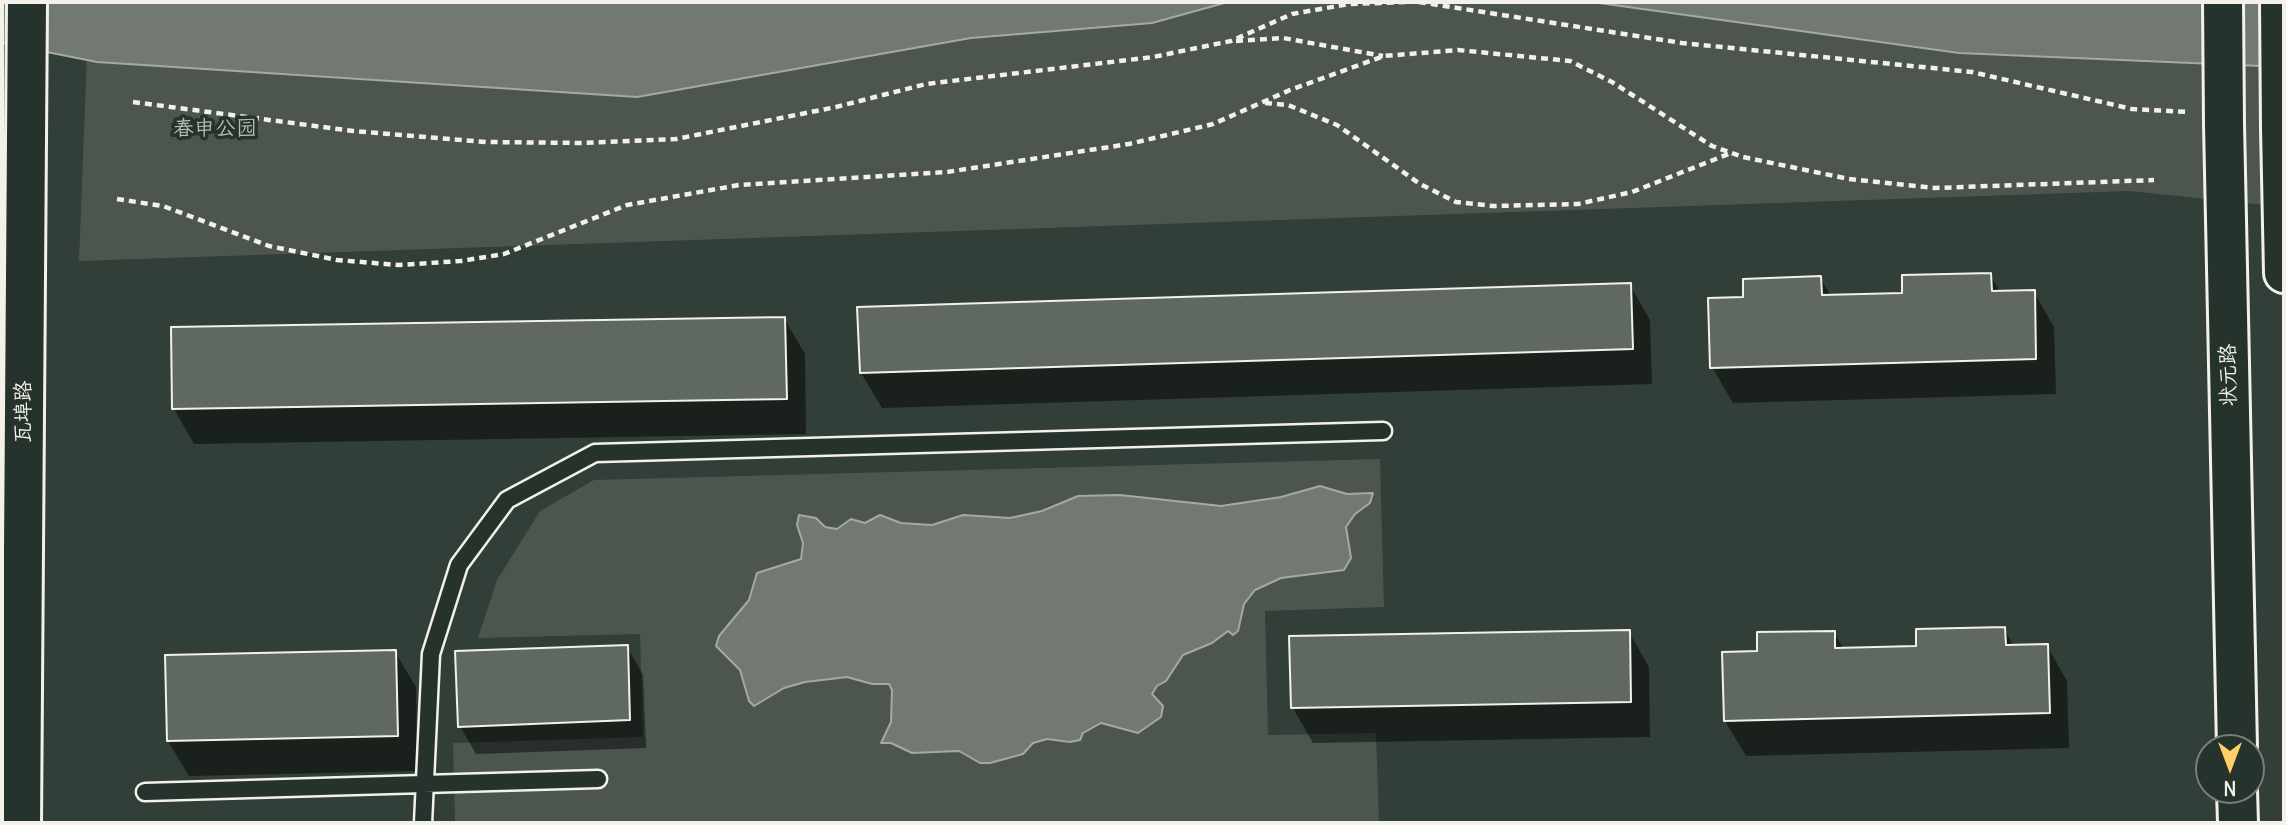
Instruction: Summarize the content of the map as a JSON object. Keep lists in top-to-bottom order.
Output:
{
  "streets": {
    "main road": ["状元路", "瓦埠路"]
  },
  "parks": ["春申公园"],
  "north": "bottom"
}
